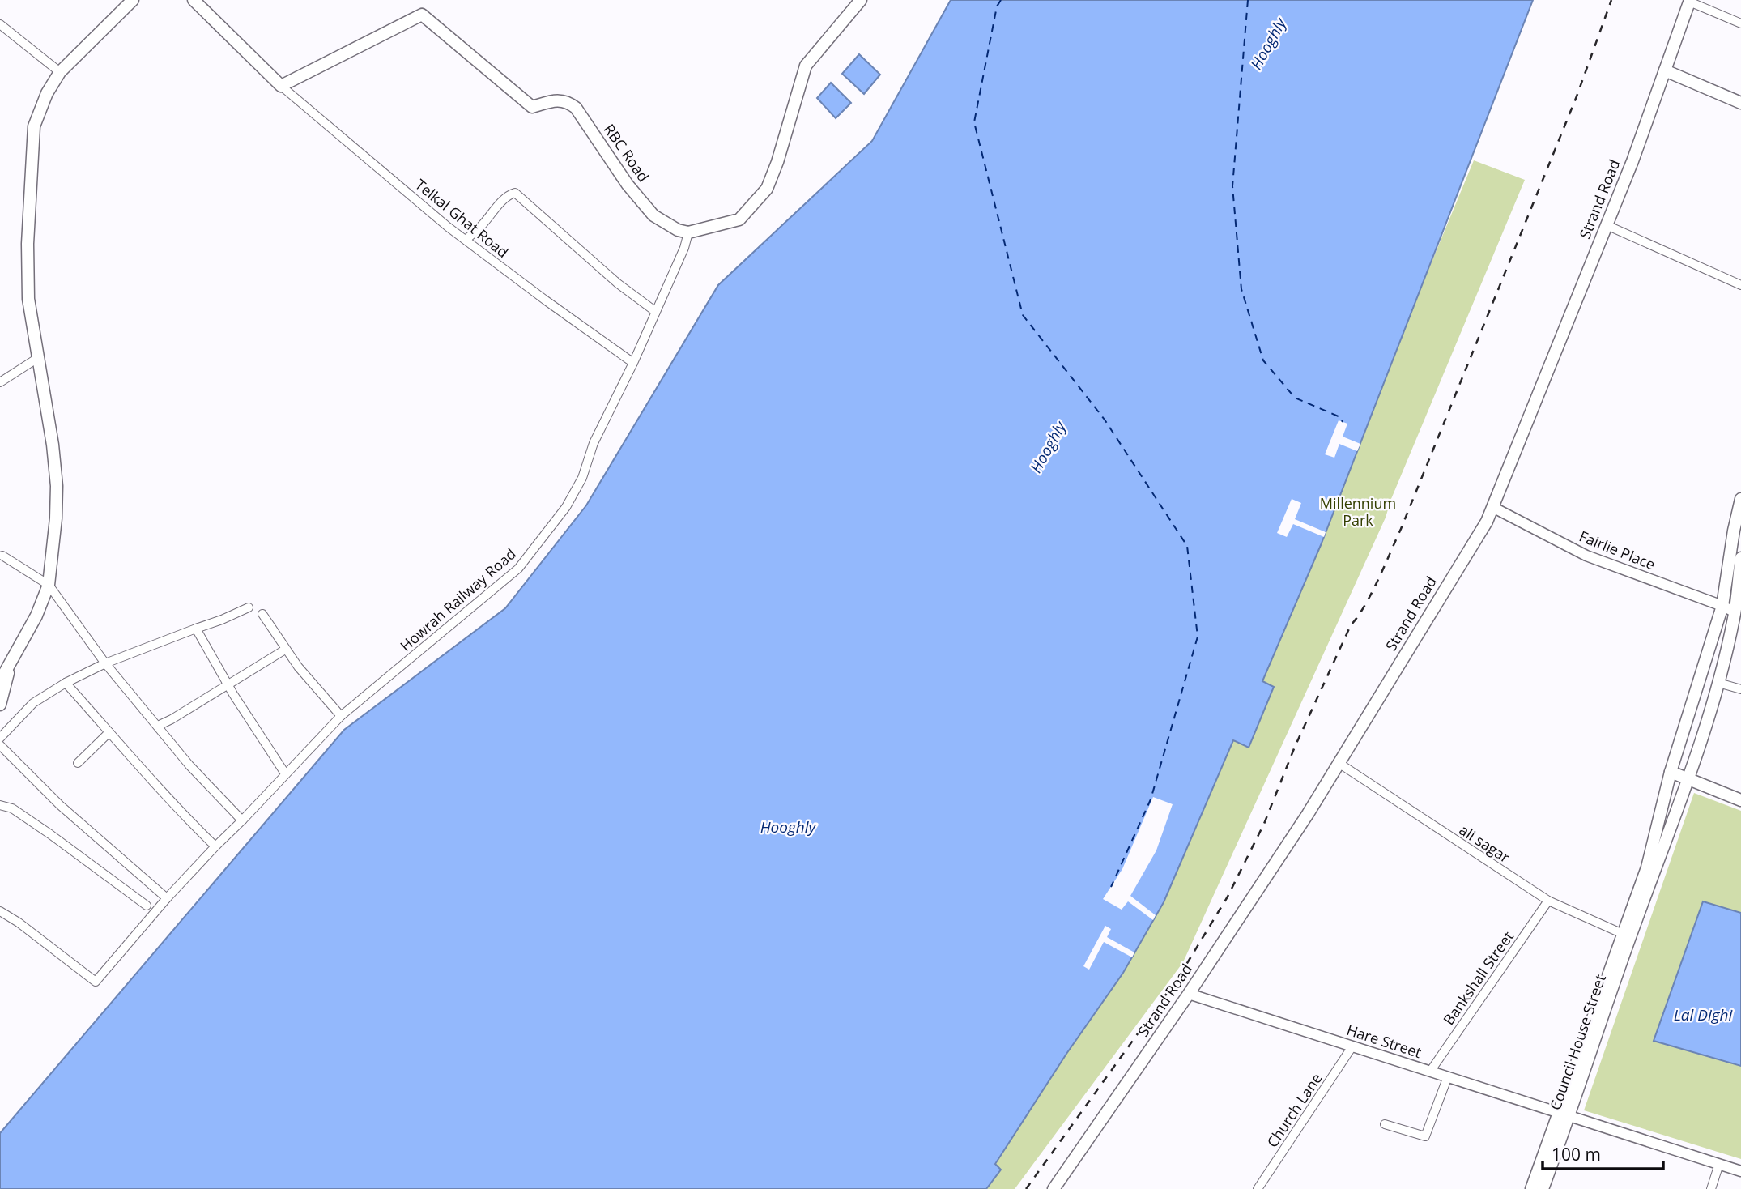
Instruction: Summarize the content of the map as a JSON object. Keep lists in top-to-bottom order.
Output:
{
  "streets": {
    "main road": ["RBC Road", "Strand Road", "Council House Street"],
    "street": [
      "Telkal Ghat Road",
      "Fairlie Place",
      "Howrah Railway Road",
      "ali sagar",
      "Bankshall Street",
      "Hare Street",
      "Church Lane"
    ]
  },
  "crossings": [
    ["RBC Road", "Telkal Ghat Road"],
    ["RBC Road", "Howrah Railway Road"],
    ["Strand Road", "Fairlie Place"],
    ["Strand Road", "ali sagar"],
    ["Strand Road", "Hare Street"],
    ["Telkal Ghat Road", "Howrah Railway Road"],
    ["ali sagar", "Bankshall Street"],
    ["ali sagar", "Council House Street"],
    ["Bankshall Street", "Hare Street"],
    ["Hare Street", "Council House Street"],
    ["Hare Street", "Church Lane"]
  ],
  "water": ["Hooghly", "Lal Dighi"],
  "parks": ["Millennium Park"],
  "scale_bar": "100 m"
}
